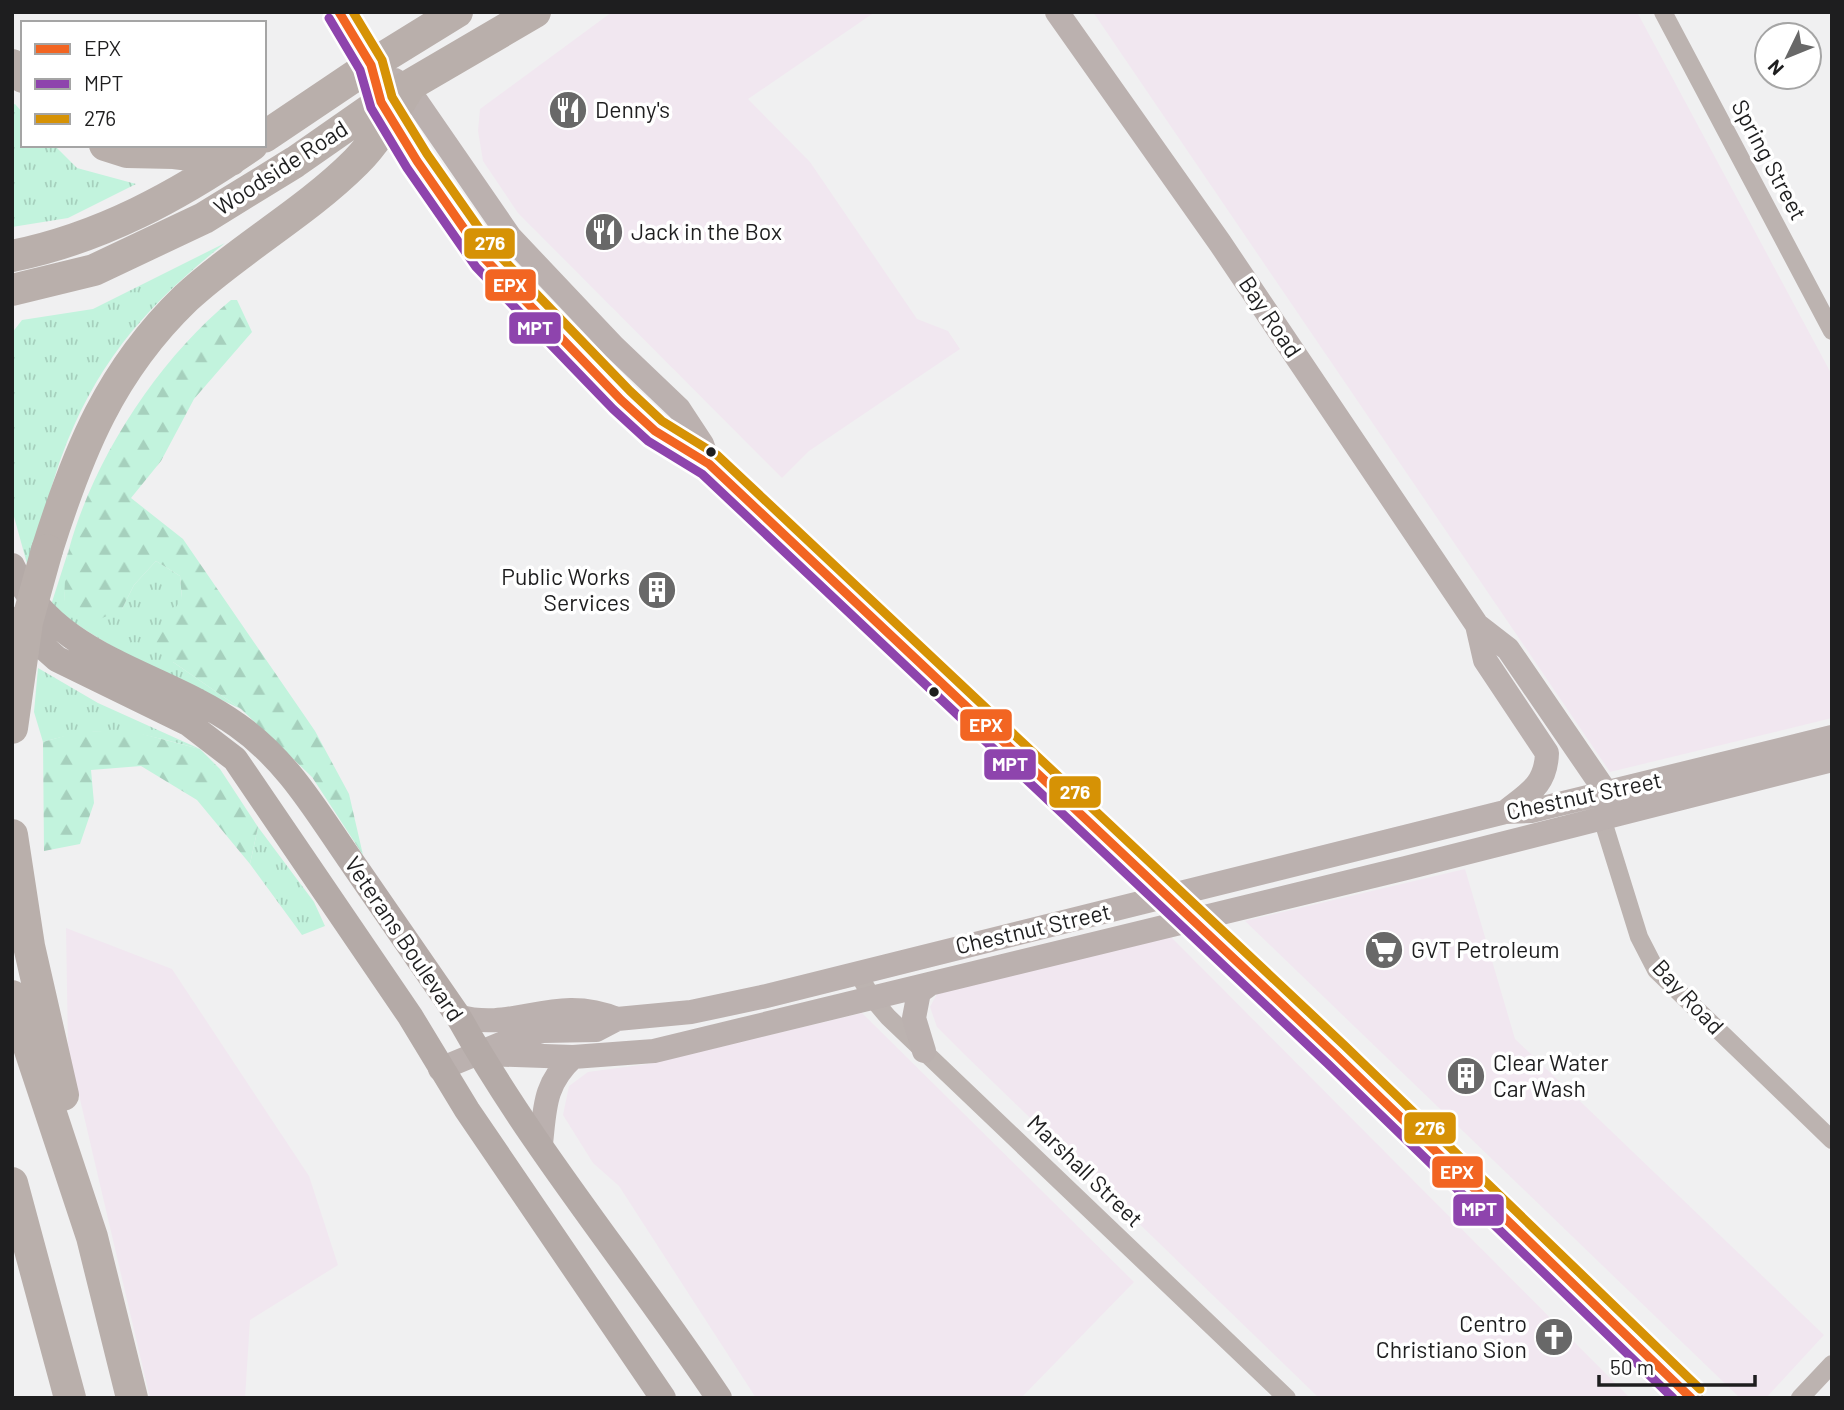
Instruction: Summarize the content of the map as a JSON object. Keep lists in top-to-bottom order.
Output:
{
  "streets": {
    "highway": ["Woodside Road"],
    "main road": ["Veterans Boulevard"],
    "street": [
      "Spring Street",
      "Bay Road",
      "Chestnut Street",
      "Marshall Street"
    ]
  },
  "crossings": [
    ["Bay Road", "Chestnut Street"],
    ["Chestnut Street", "Veterans Boulevard"],
    ["Chestnut Street", "Marshall Street"]
  ],
  "places": {
    "restaurant": ["Denny's", "Jack in the Box"],
    "building": ["Public Works Services", "Clear Water Car Wash"],
    "supermarket": ["GVT Petroleum"],
    "church": ["Centro Christiano Sion"]
  },
  "lines": ["transit line EPX", "transit line 276", "transit line MPT"],
  "legend": ["EPX", "MPT", "276"],
  "scale_bar": "50 m",
  "north": "bottom left"
}
